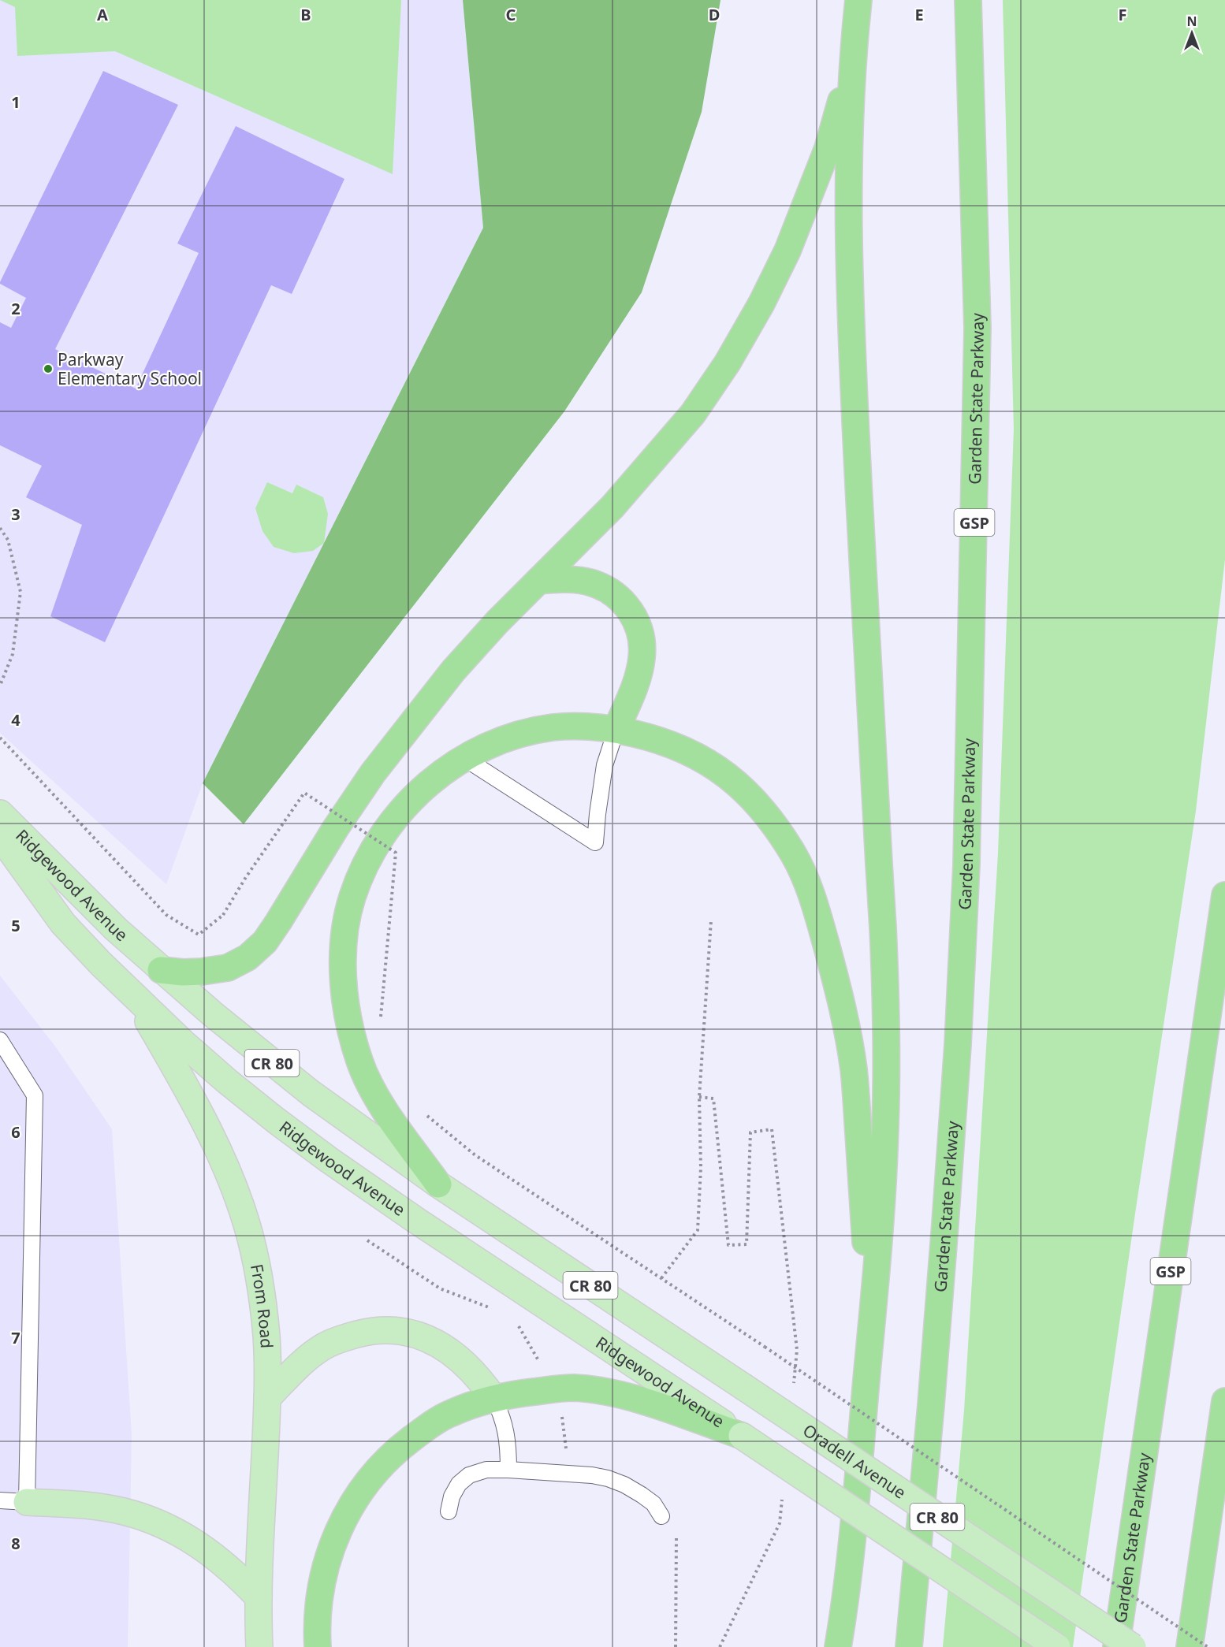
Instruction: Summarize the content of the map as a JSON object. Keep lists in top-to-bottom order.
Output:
{
  "streets": {
    "highway": ["Garden State Parkway", "GSP"],
    "main road": [
      "Ridgewood Avenue",
      "CR 80",
      "From Road",
      "Oradell Avenue"
    ]
  },
  "crossings": [
    ["Ridgewood Avenue", "CR 80"],
    ["Ridgewood Avenue", "From Road"],
    ["Ridgewood Avenue", "Oradell Avenue"]
  ],
  "places": ["Parkway Elementary School"],
  "north": "top",
  "grid": {
    "columns": [
      "A",
      "B",
      "C",
      "D",
      "E",
      "F"
    ],
    "rows": [
      "1",
      "2",
      "3",
      "4",
      "5",
      "6",
      "7",
      "8"
    ]
  }
}
